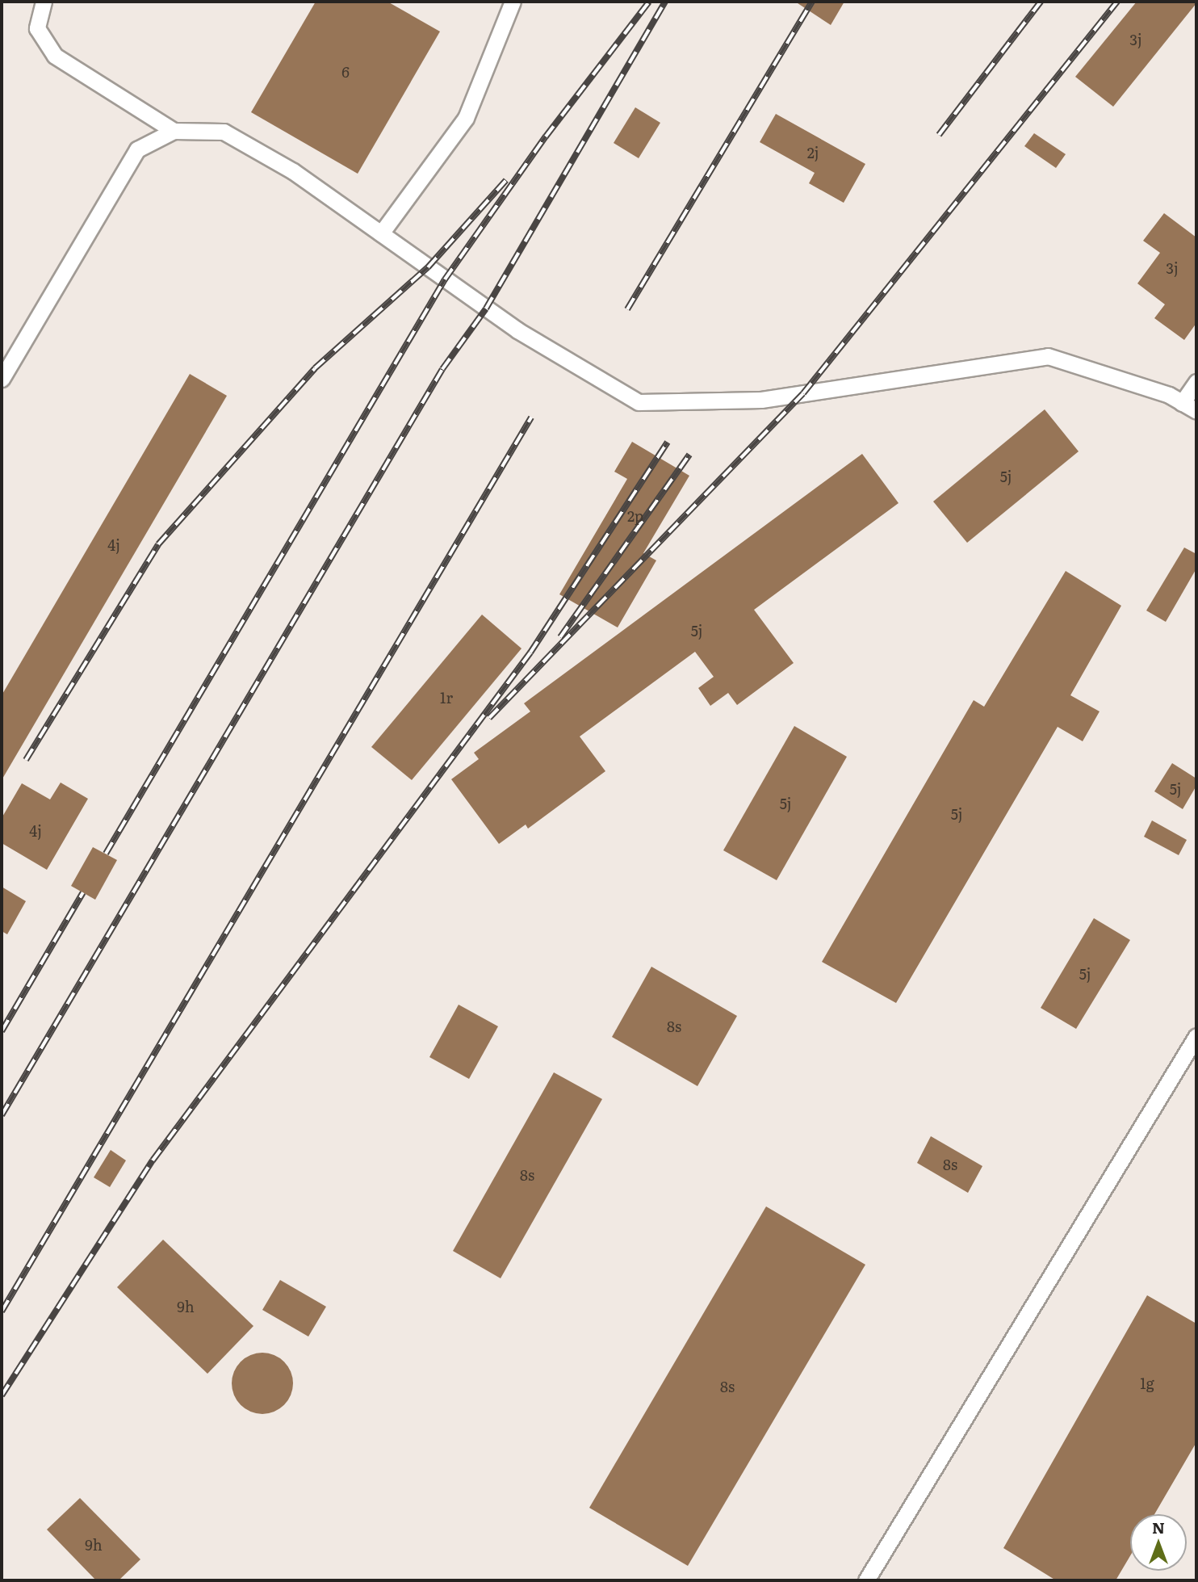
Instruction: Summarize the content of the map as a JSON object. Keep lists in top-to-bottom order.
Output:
{
  "house_numbers": [
    "3j",
    "6",
    "2j",
    "3j",
    "5j",
    "2p",
    "4j",
    "5j",
    "1r",
    "5j",
    "5j",
    "5j",
    "4j",
    "5j",
    "8s",
    "8s",
    "8s",
    "9h",
    "1g",
    "8s",
    "9h"
  ],
  "north": "top"
}
